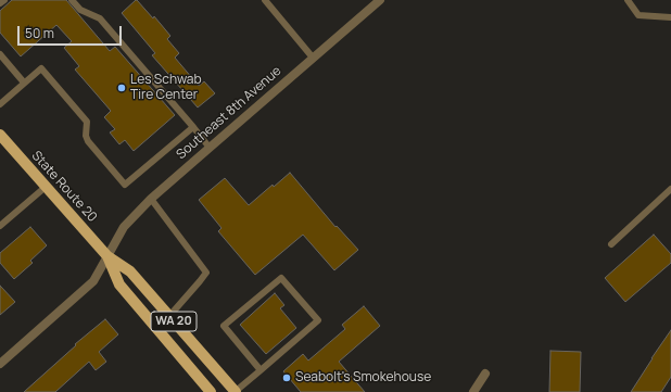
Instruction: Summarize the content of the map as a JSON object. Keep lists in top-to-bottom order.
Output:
{
  "streets": {
    "main road": ["State Route 20", "WA 20"],
    "street": ["Southeast 8th Avenue"]
  },
  "crossings": [
    ["Southeast 8th Avenue", "State Route 20"]
  ],
  "places": ["Les Schwab Tire Center", "Seabolt's Smokehouse"],
  "scale_bar": "50 m"
}
